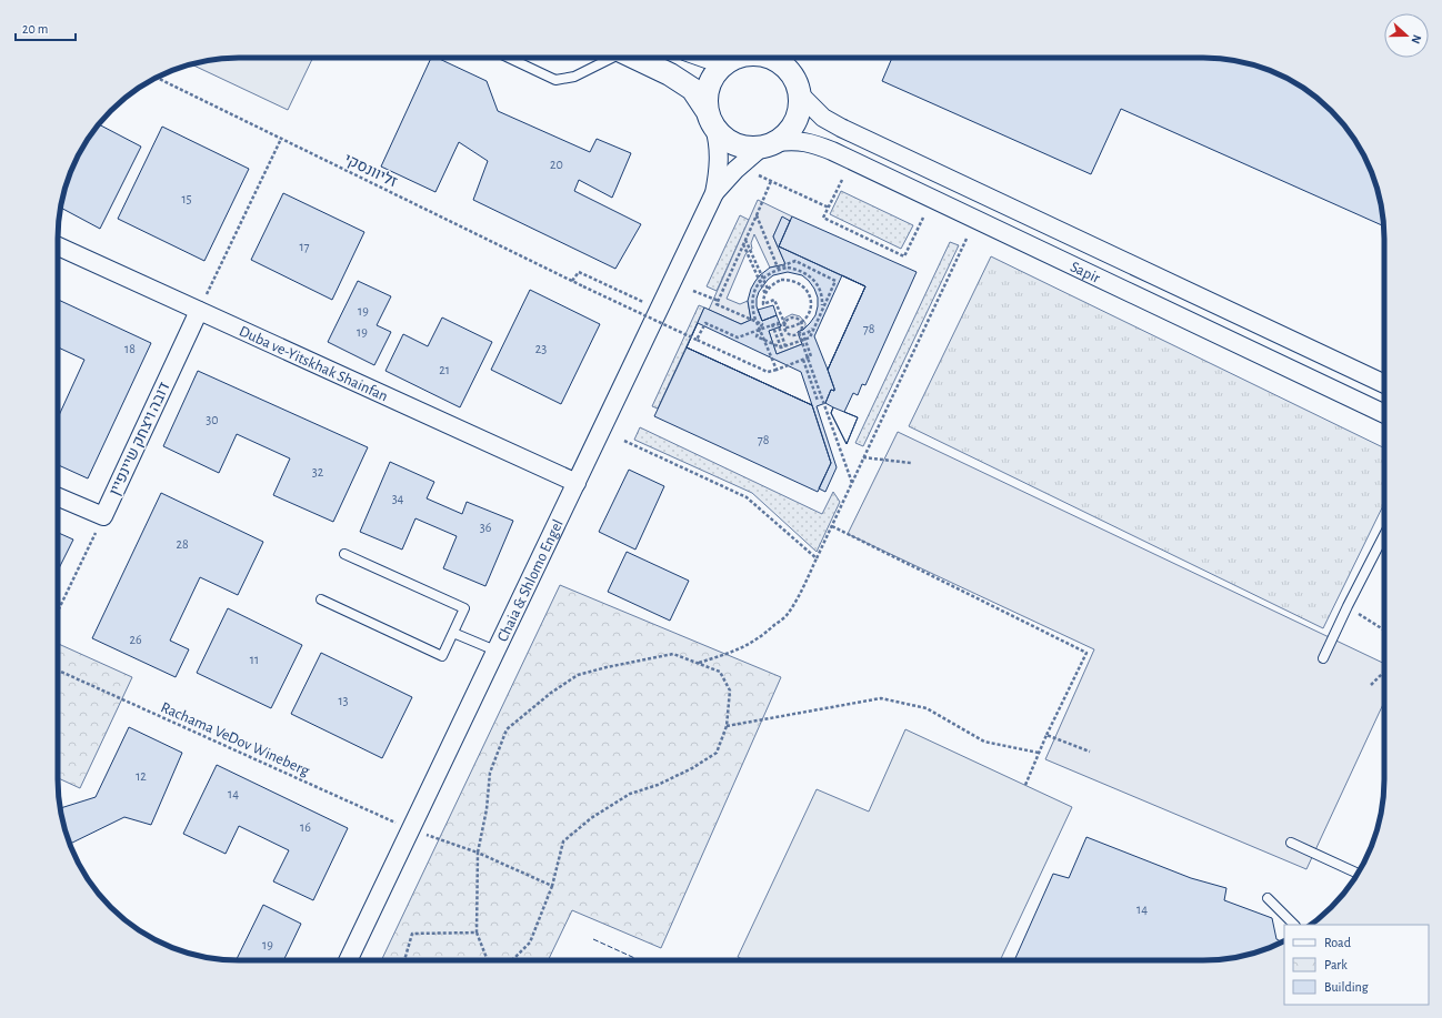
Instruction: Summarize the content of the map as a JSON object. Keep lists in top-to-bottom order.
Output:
{
  "streets": {
    "street": [
      "Sapir",
      "Duba ve-Yitskhak Shainfan",
      "דובה ויצחק שיינפיין",
      "Chaia & Shlomo Engel"
    ],
    "path": ["זליוונסקי", "Rachama VeDov Wineberg"]
  },
  "crossings": [
    ["Sapir", "Chaia & Shlomo Engel"],
    ["Duba ve-Yitskhak Shainfan", "דובה ויצחק שיינפיין"],
    ["Duba ve-Yitskhak Shainfan", "Chaia & Shlomo Engel"],
    ["Chaia & Shlomo Engel", "Rachama VeDov Wineberg"]
  ],
  "house_numbers": [
    "20",
    "15",
    "17",
    "19",
    "78",
    "19",
    "18",
    "23",
    "21",
    "30",
    "78",
    "32",
    "34",
    "36",
    "28",
    "26",
    "11",
    "13",
    "12",
    "14",
    "16",
    "14",
    "19"
  ],
  "legend": ["Road", "Park", "Building"],
  "scale_bar": "20 m",
  "north": "right"
}
